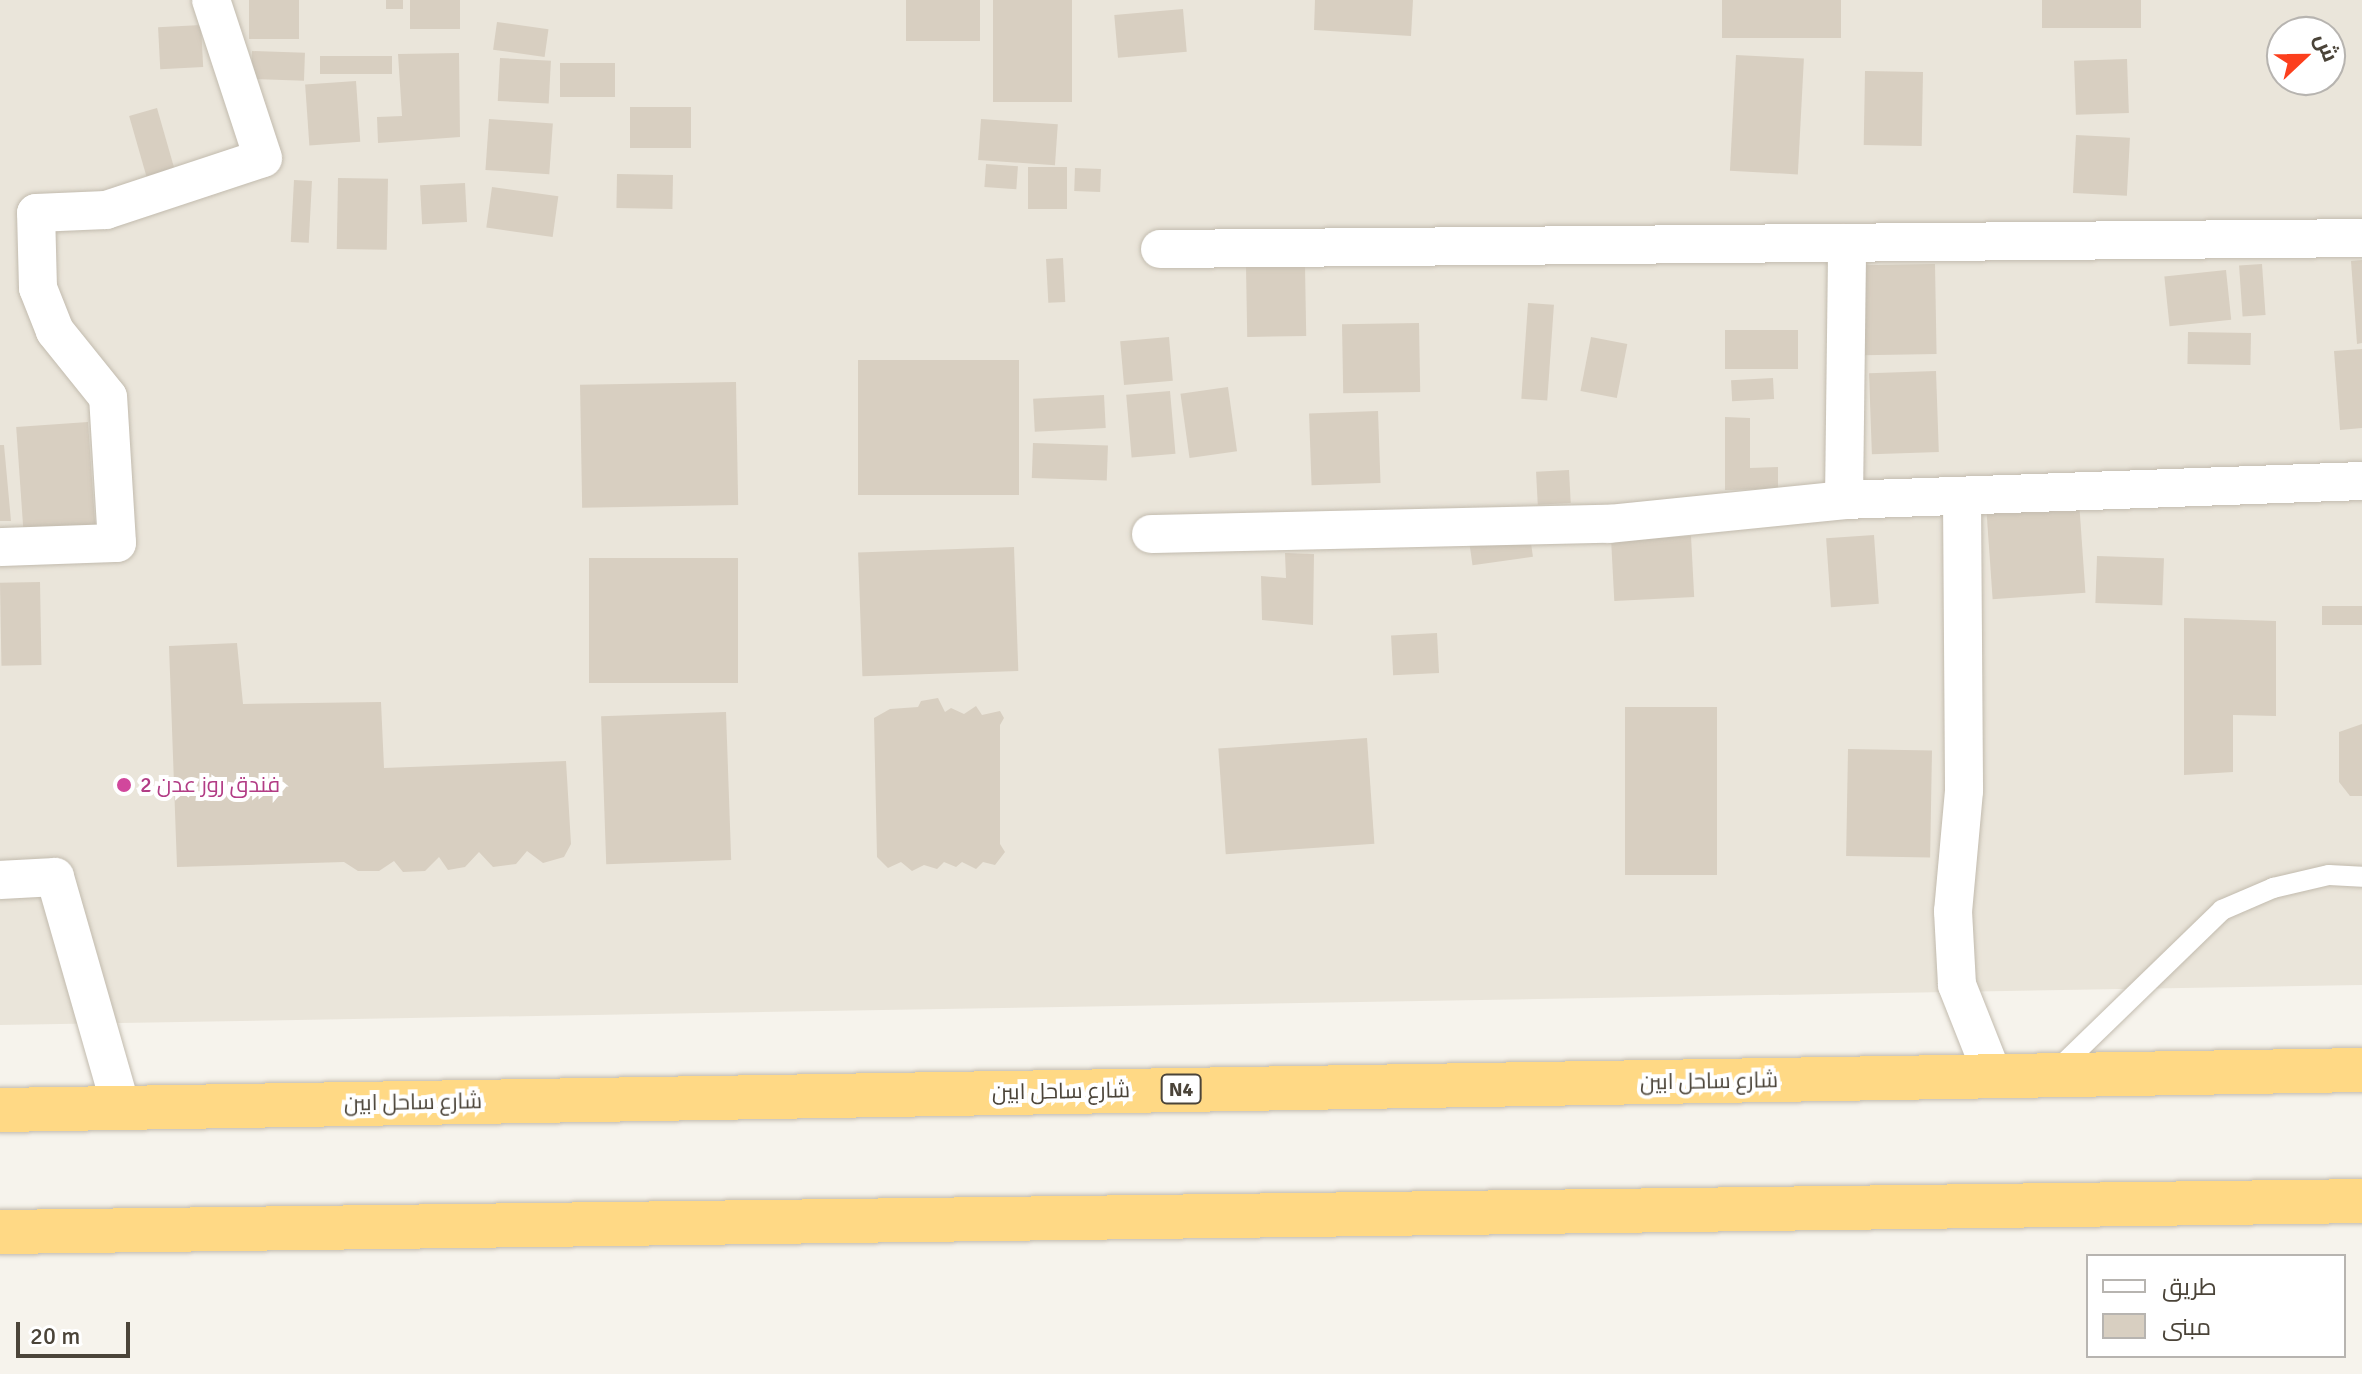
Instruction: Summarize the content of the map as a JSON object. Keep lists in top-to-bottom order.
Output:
{
  "streets": {
    "highway": ["شارع ساحل ابين", "N4"]
  },
  "places": ["فندق روز عدن 2"],
  "legend": ["طريق", "مبنى"],
  "scale_bar": "20 m",
  "north": "right"
}
